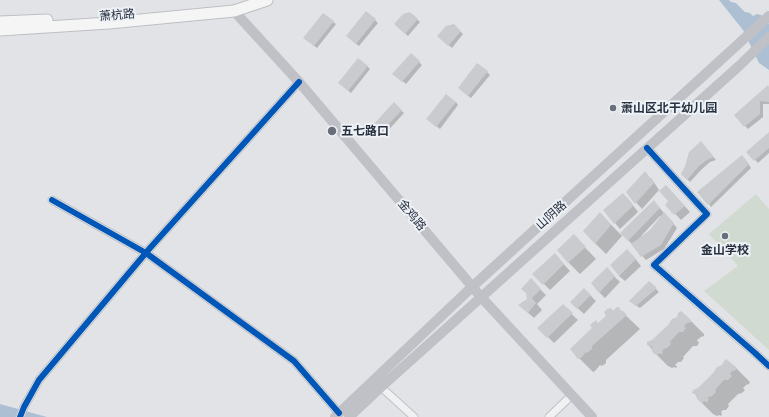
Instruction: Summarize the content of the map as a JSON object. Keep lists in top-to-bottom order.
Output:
{
  "streets": {
    "main road": ["萧杭路", "金鸡路", "山阴路"]
  },
  "crossings": [
    ["萧杭路", "金鸡路"],
    ["金鸡路", "山阴路"]
  ],
  "places": ["萧山区北干幼儿园", "五七路口", "金山学校"]
}
